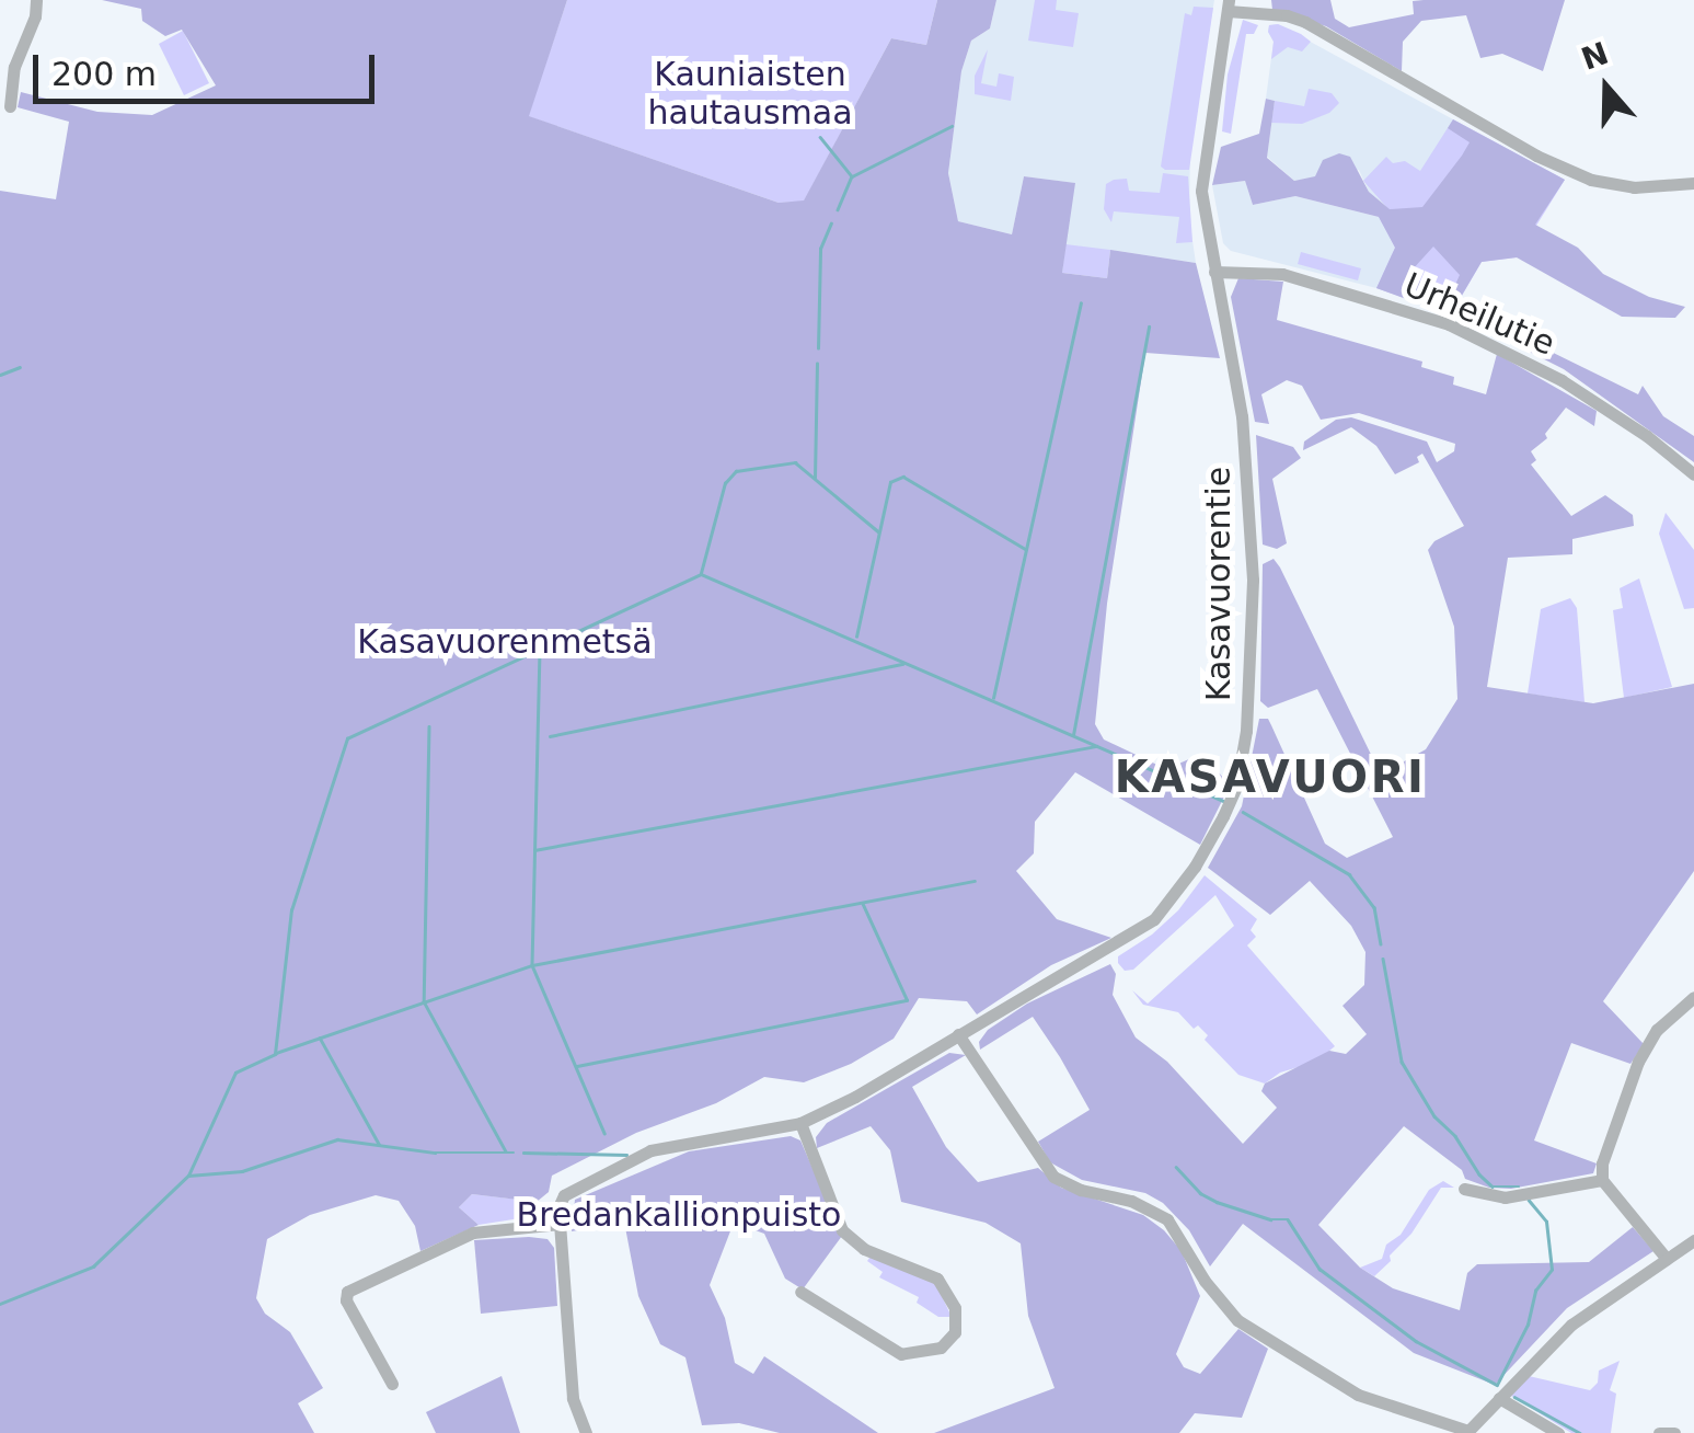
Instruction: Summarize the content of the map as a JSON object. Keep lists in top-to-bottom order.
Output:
{
  "streets": {
    "street": ["Urheilutie", "Kasavuorentie"]
  },
  "crossings": [
    ["Urheilutie", "Kasavuorentie"]
  ],
  "districts": ["KASAVUORI"],
  "parks": ["Kauniaisten hautausmaa", "Kasavuorenmetsä", "Bredankallionpuisto"],
  "scale_bar": "200 m",
  "north": "top"
}
